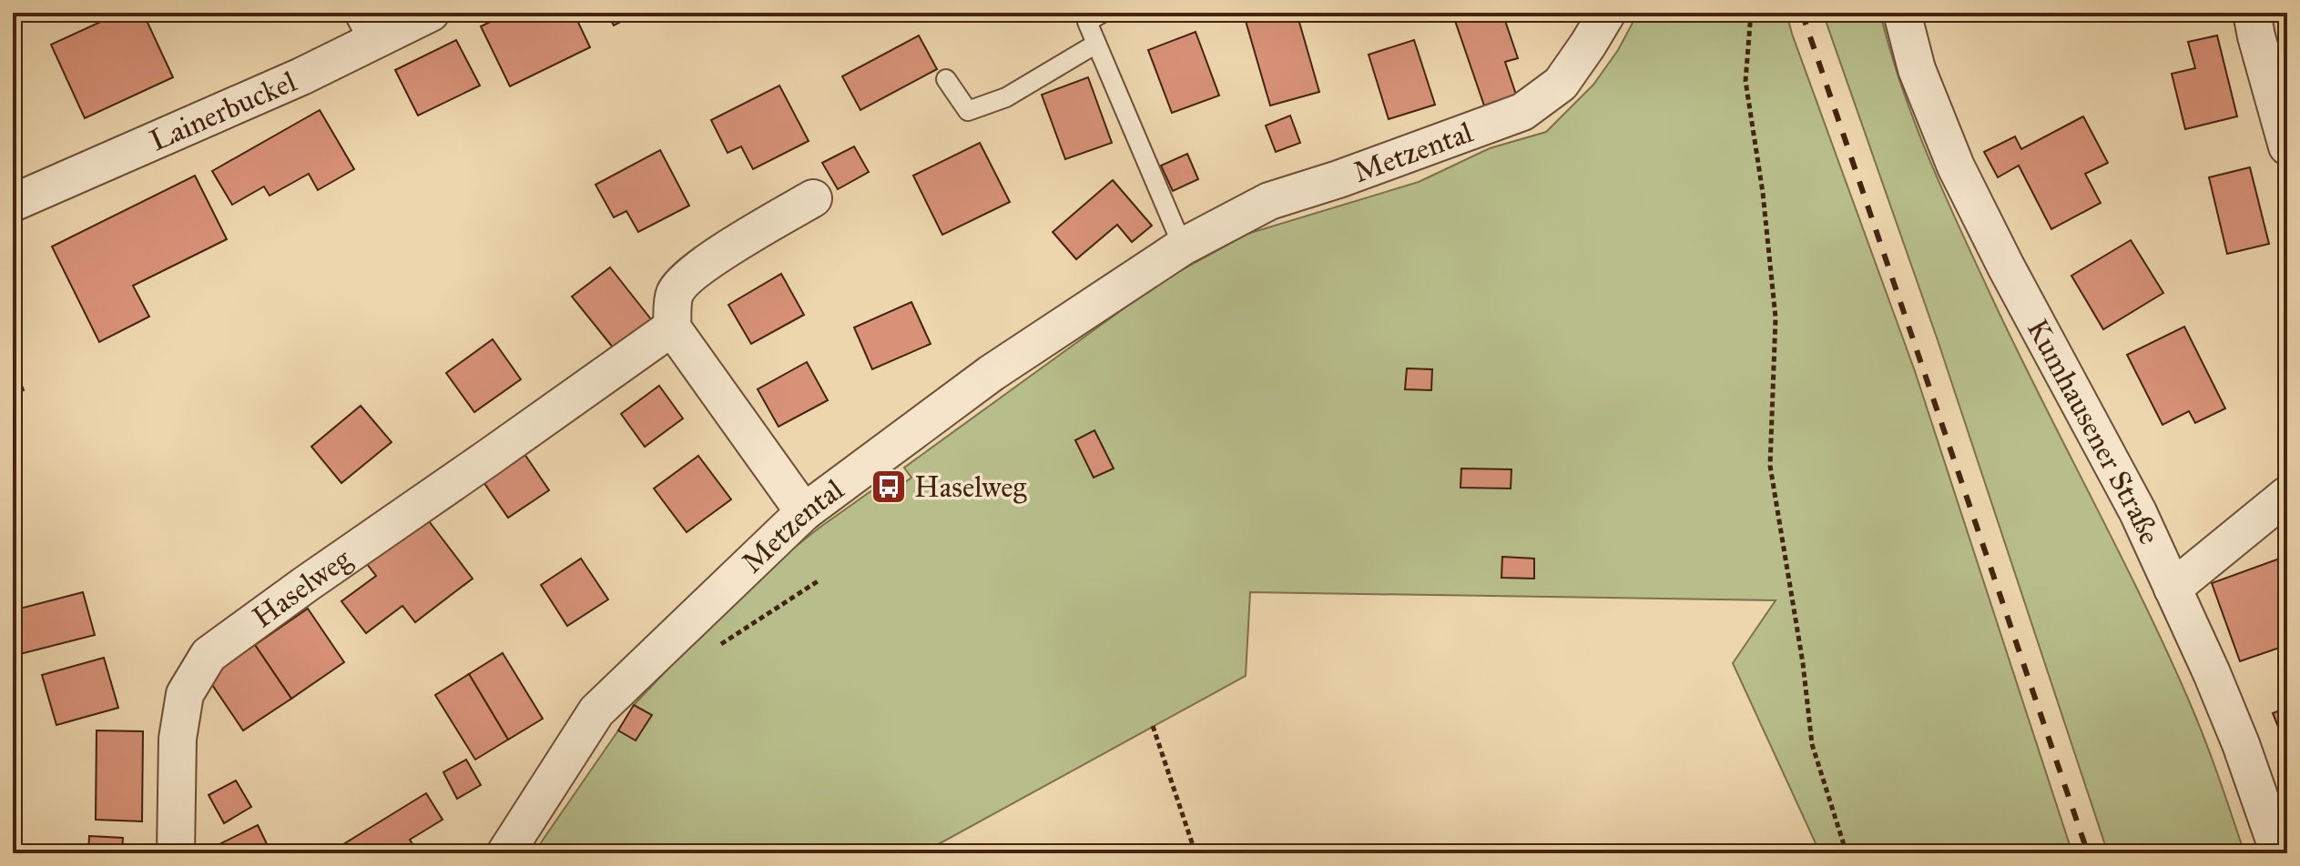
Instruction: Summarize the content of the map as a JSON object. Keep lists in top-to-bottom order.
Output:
{
  "streets": {
    "street": [
      "Lainerbuckel",
      "Metzental",
      "Kumhausener Straße",
      "Haselweg"
    ]
  },
  "places": {
    "bus stop": ["Haselweg"]
  }
}
